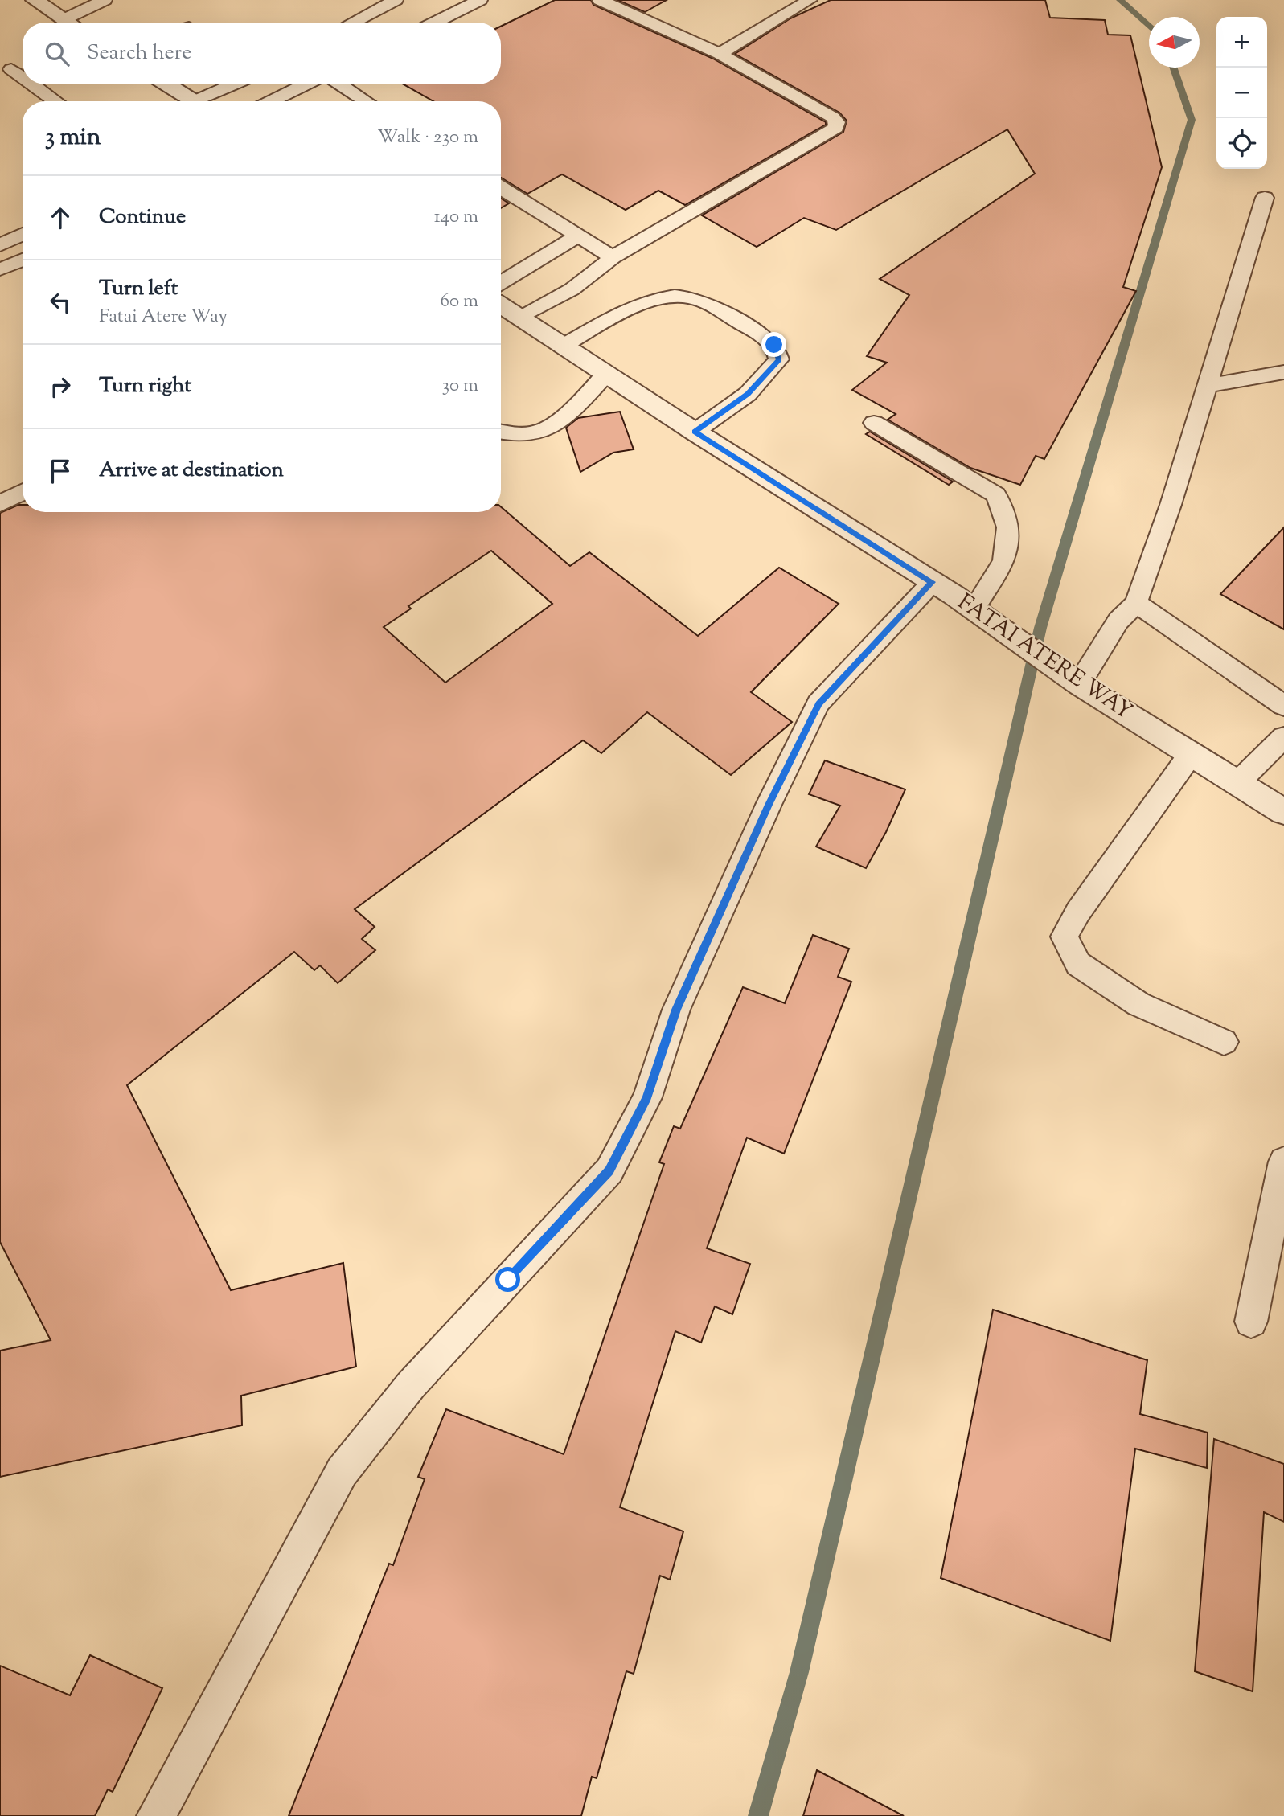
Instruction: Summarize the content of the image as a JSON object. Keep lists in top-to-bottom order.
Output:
{
  "streets": {
    "street": ["FATAI ATERE WAY"]
  },
  "north": "left",
  "page": {
    "map_buttons": ["+", "−"],
    "search": "Search here",
    "heading": ["3 min", "Walk · 230 m"],
    "list": [
      ["Continue", "140 m"],
      ["Turn left", "Fatai Atere Way", "60 m"],
      ["Turn right", "30 m"],
      "Arrive at destination"
    ]
  }
}
